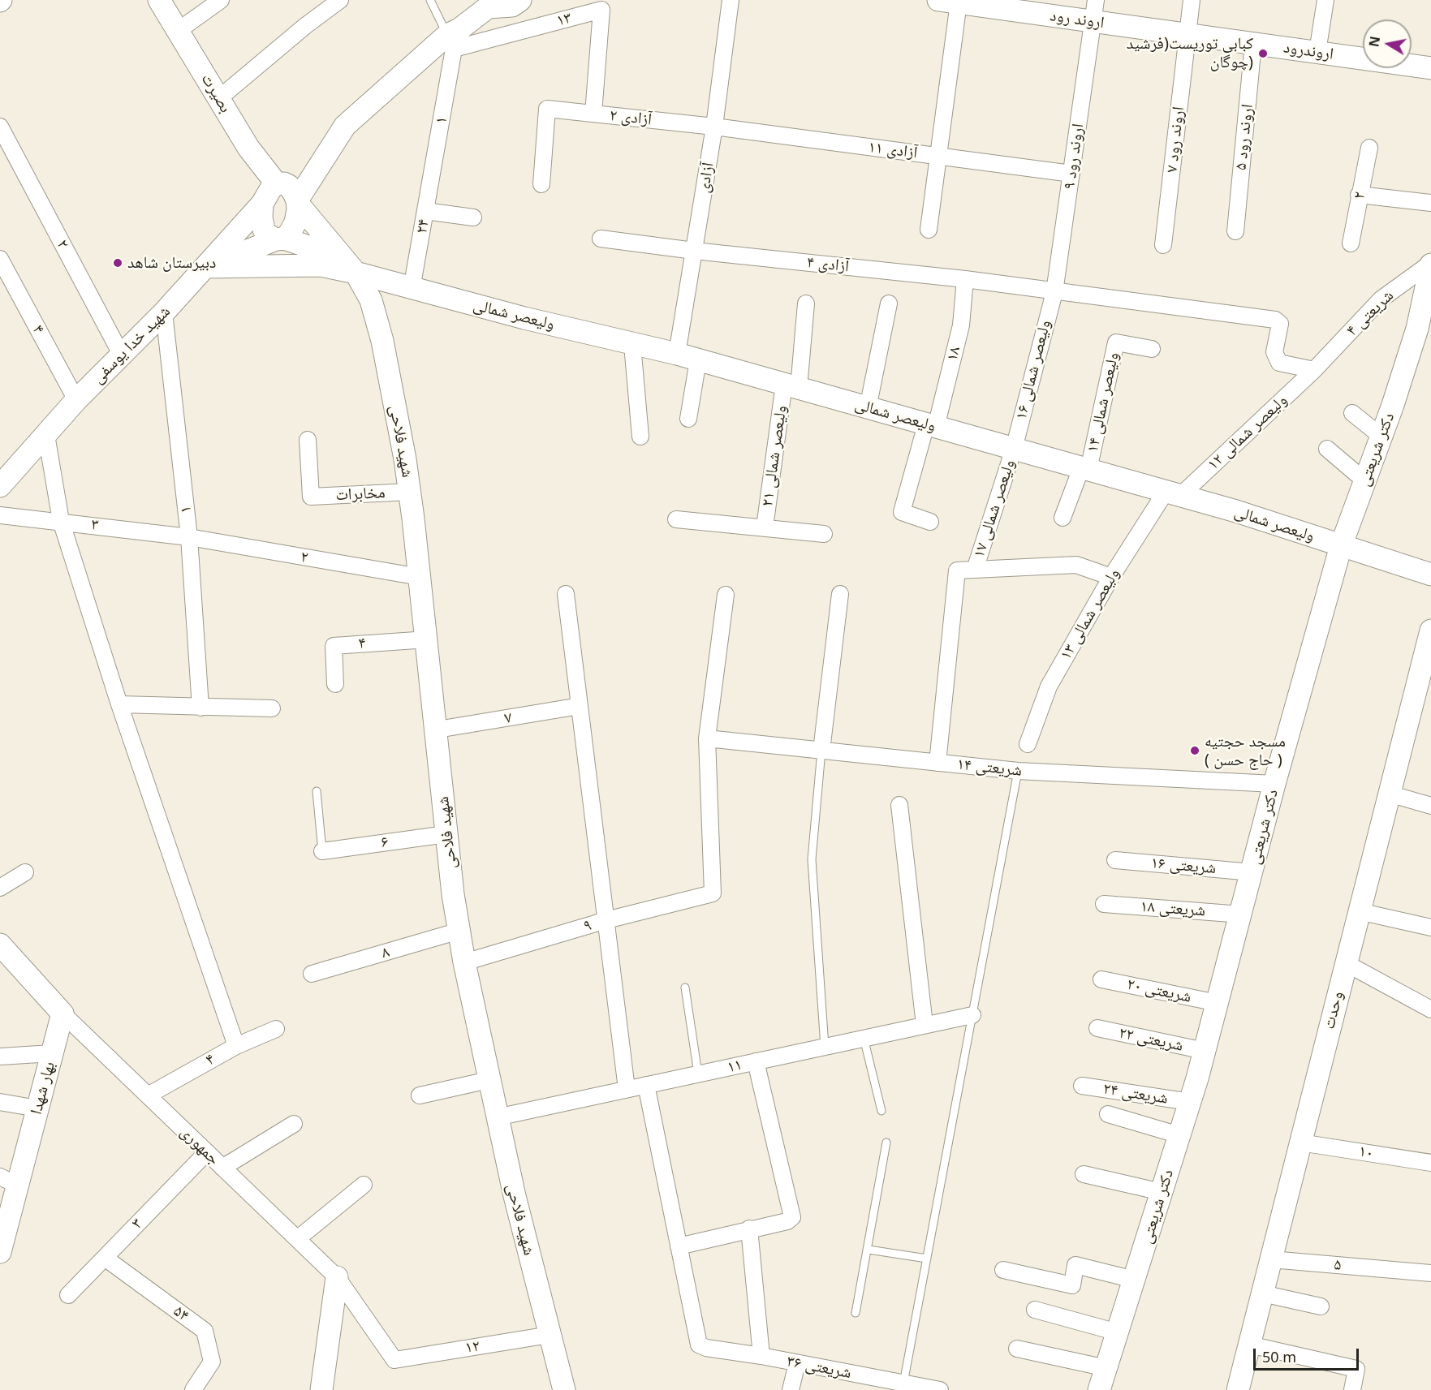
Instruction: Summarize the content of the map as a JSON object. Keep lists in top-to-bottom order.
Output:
{
  "streets": {
    "street": [
      "۱۳",
      "اروند رود",
      "اروندرود",
      "بصیرت",
      "آزادی ۲",
      "۱",
      "اروند رود ۵",
      "اروند رود ۷",
      "آزادی ۱۱",
      "اروند رود ۹",
      "آزادی",
      "۲",
      "۲۴",
      "آزادی ۴",
      "شریعتی ۴",
      "ولیعصر شمالی",
      "۴",
      "شهید خدا یوسفی",
      "۱۸",
      "ولیعصر شمالی ۱۶",
      "ولیعصر شمالی ۱۴",
      "ولیعصر شمالی ۱۲",
      "شهید فلاحی",
      "دکتر شریعتی",
      "ولیعصر شمالی ۲۱",
      "مخابرات",
      "ولیعصر شمالی ۱۷",
      "۳",
      "ولیعصر شمالی ۱۳",
      "۷",
      "شریعتی ۱۴",
      "۶",
      "شریعتی ۱۶",
      "شریعتی ۱۸",
      "۹",
      "۸",
      "شریعتی ۲۰",
      "وحدت",
      "شریعتی ۲۲",
      "۱۱",
      "بهار شهدا",
      "شریعتی ۲۴",
      "جمهوری",
      "۱۰",
      "۵",
      "۵۴",
      "۱۲",
      "شریعتی ۳۶"
    ]
  },
  "crossings": [
    ["۱۳", "آزادی ۲"],
    ["۱۳", "۱"],
    ["اروند رود", "اروندرود"],
    ["اروند رود", "اروند رود ۷"],
    ["اروند رود", "اروند رود ۹"],
    ["اروندرود", "اروند رود ۵"],
    ["اروندرود", "اروند رود ۷"],
    ["بصیرت", "شهید خدا یوسفی"],
    ["بصیرت", "شهید فلاحی"],
    ["آزادی ۲", "آزادی ۱۱"],
    ["آزادی ۲", "آزادی"],
    ["۱", "۲"],
    ["۱", "۲۴"],
    ["۱", "شهید خدا یوسفی"],
    ["۱", "۳"],
    ["آزادی ۱۱", "اروند رود ۹"],
    ["آزادی ۱۱", "آزادی"],
    ["اروند رود ۹", "آزادی ۴"],
    ["اروند رود ۹", "ولیعصر شمالی ۱۶"],
    ["آزادی", "آزادی ۴"],
    ["آزادی", "ولیعصر شمالی"],
    ["۲", "شهید خدا یوسفی"],
    ["۲", "شهید فلاحی"],
    ["۲", "۳"],
    ["۲۴", "ولیعصر شمالی"],
    ["آزادی ۴", "شریعتی ۴"],
    ["آزادی ۴", "۱۸"],
    ["آزادی ۴", "ولیعصر شمالی ۱۶"],
    ["آزادی ۴", "ولیعصر شمالی ۱۲"],
    ["شریعتی ۴", "ولیعصر شمالی ۱۲"],
    ["شریعتی ۴", "دکتر شریعتی"],
    ["ولیعصر شمالی", "۱۸"],
    ["ولیعصر شمالی", "ولیعصر شمالی ۱۶"],
    ["ولیعصر شمالی", "ولیعصر شمالی ۱۴"],
    ["ولیعصر شمالی", "ولیعصر شمالی ۱۲"],
    ["ولیعصر شمالی", "شهید فلاحی"],
    ["ولیعصر شمالی", "دکتر شریعتی"],
    ["ولیعصر شمالی", "ولیعصر شمالی ۲۱"],
    ["ولیعصر شمالی", "ولیعصر شمالی ۱۷"],
    ["ولیعصر شمالی", "ولیعصر شمالی ۱۳"],
    ["۴", "شهید خدا یوسفی"],
    ["۴", "شهید فلاحی"],
    ["۴", "جمهوری"],
    ["ولیعصر شمالی ۱۶", "ولیعصر شمالی ۱۷"],
    ["ولیعصر شمالی ۱۲", "ولیعصر شمالی ۱۳"],
    ["شهید فلاحی", "مخابرات"],
    ["شهید فلاحی", "۷"],
    ["شهید فلاحی", "۶"],
    ["شهید فلاحی", "۹"],
    ["شهید فلاحی", "۸"],
    ["شهید فلاحی", "۱۱"],
    ["شهید فلاحی", "۱۲"],
    ["دکتر شریعتی", "شریعتی ۱۴"],
    ["دکتر شریعتی", "شریعتی ۱۶"],
    ["دکتر شریعتی", "شریعتی ۱۸"],
    ["دکتر شریعتی", "شریعتی ۲۰"],
    ["دکتر شریعتی", "شریعتی ۲۲"],
    ["دکتر شریعتی", "شریعتی ۲۴"],
    ["۳", "جمهوری"],
    ["۳", "۵۴"],
    ["شریعتی ۱۴", "۹"],
    ["وحدت", "۱۰"],
    ["وحدت", "۵"],
    ["بهار شهدا", "جمهوری"],
    ["جمهوری", "۱۲"]
  ],
  "places": ["کبابی توریست(فرشید چوگان)", "دبیرستان شاهد", "مسجد حجتیه ( حاج حسن )"],
  "scale_bar": "50 m",
  "north": "left"
}
